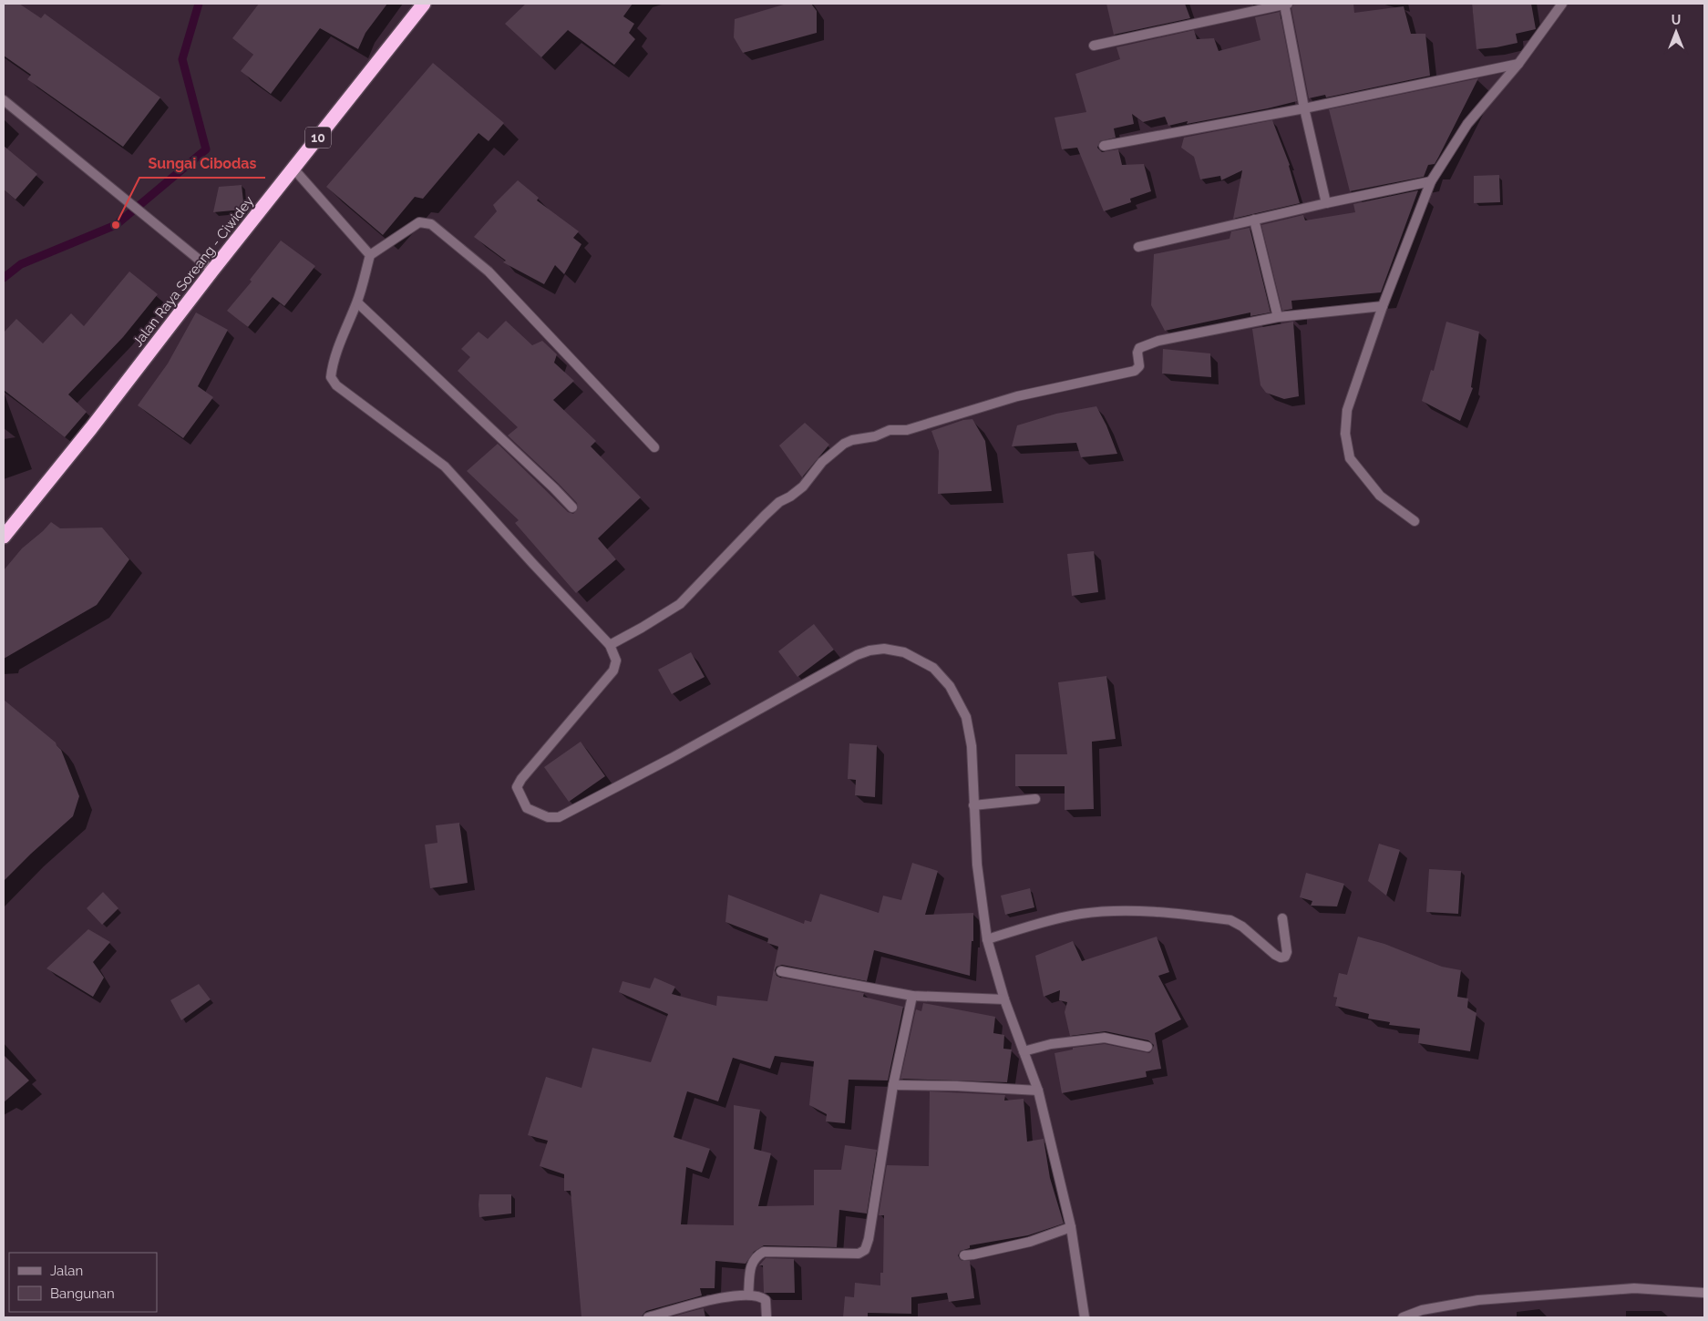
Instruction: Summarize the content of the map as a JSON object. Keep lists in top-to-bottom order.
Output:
{
  "streets": {
    "highway": ["10", "Jalan Raya Soreang - Ciwidey"]
  },
  "places": ["Sungai Cibodas"],
  "legend": ["Jalan", "Bangunan"],
  "north": "top"
}
